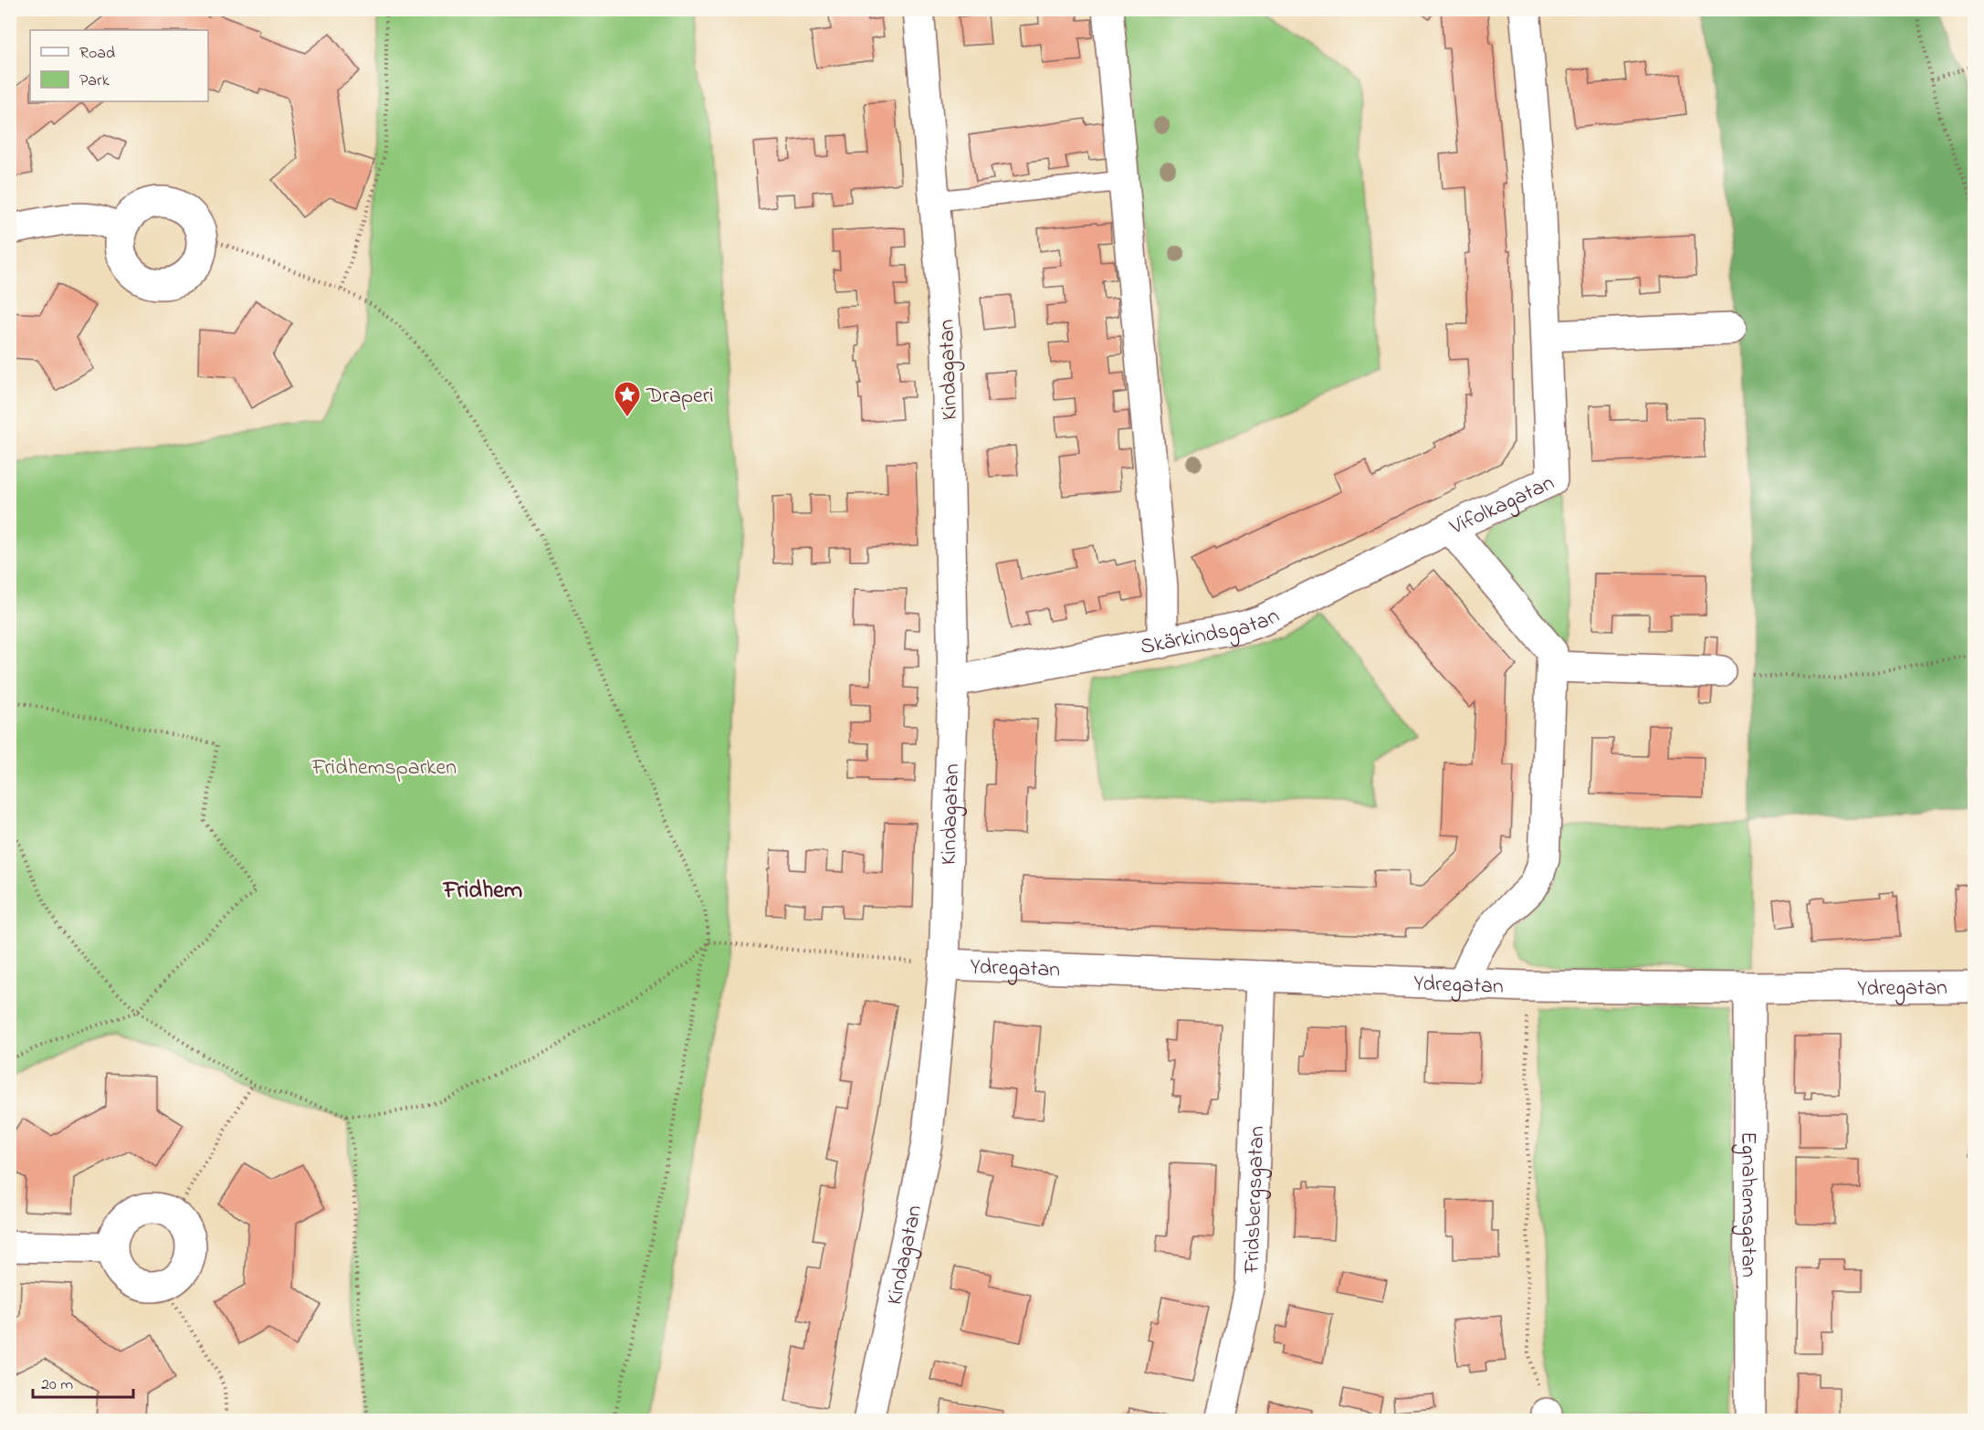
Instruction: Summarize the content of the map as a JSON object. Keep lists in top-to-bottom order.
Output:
{
  "streets": {
    "street": [
      "Kindagatan",
      "Vifolkagatan",
      "Skärkindsgatan",
      "Ydregatan",
      "Fridsbergsgatan",
      "Egnahemsgatan"
    ]
  },
  "crossings": [
    ["Kindagatan", "Skärkindsgatan"],
    ["Kindagatan", "Ydregatan"],
    ["Vifolkagatan", "Skärkindsgatan"],
    ["Vifolkagatan", "Ydregatan"],
    ["Ydregatan", "Fridsbergsgatan"],
    ["Ydregatan", "Egnahemsgatan"]
  ],
  "districts": ["Fridhem"],
  "parks": ["Fridhemsparken"],
  "places": {
    "place": ["Draperi"]
  },
  "legend": ["Road", "Park"],
  "scale_bar": "20 m"
}
